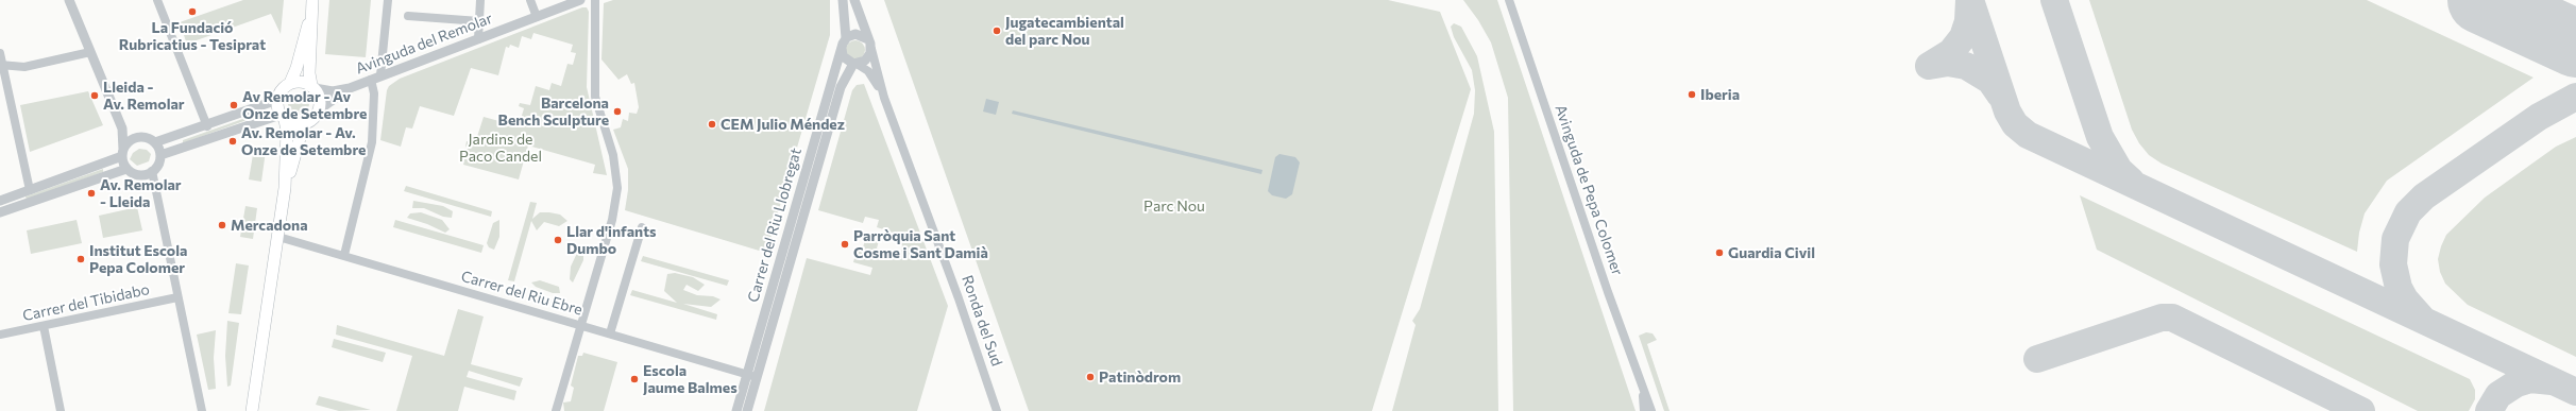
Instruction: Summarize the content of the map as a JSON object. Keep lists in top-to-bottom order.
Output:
{
  "streets": {
    "street": [
      "Avinguda del Remolar",
      "Avinguda de Pepa Colomer",
      "Carrer del Riu Llobregat",
      "Carrer del Riu Ebre",
      "Carrer del Tibidabo",
      "Ronda del Sud"
    ]
  },
  "crossings": [
    ["Carrer del Riu Llobregat", "Carrer del Riu Ebre"],
    ["Carrer del Riu Llobregat", "Ronda del Sud"]
  ],
  "parks": ["Jardins de Paco Candel", "Parc Nou"],
  "places": [
    "La Fundació Rubricatius - Tesiprat",
    "Jugatecambiental del parc Nou",
    "Iberia",
    "Lleida - Av. Remolar",
    "Av Remolar - Av Onze de Setembre",
    "Barcelona Bench Sculpture",
    "CEM Julio Méndez",
    "Av. Remolar - Av. Onze de Setembre",
    "Av. Remolar - Lleida",
    "Mercadona",
    "Llar d'infants Dumbo",
    "Parròquia Sant Cosme i Sant Damià",
    "Guardia Civil",
    "Institut Escola Pepa Colomer",
    "Patinòdrom",
    "Escola Jaume Balmes"
  ]
}
